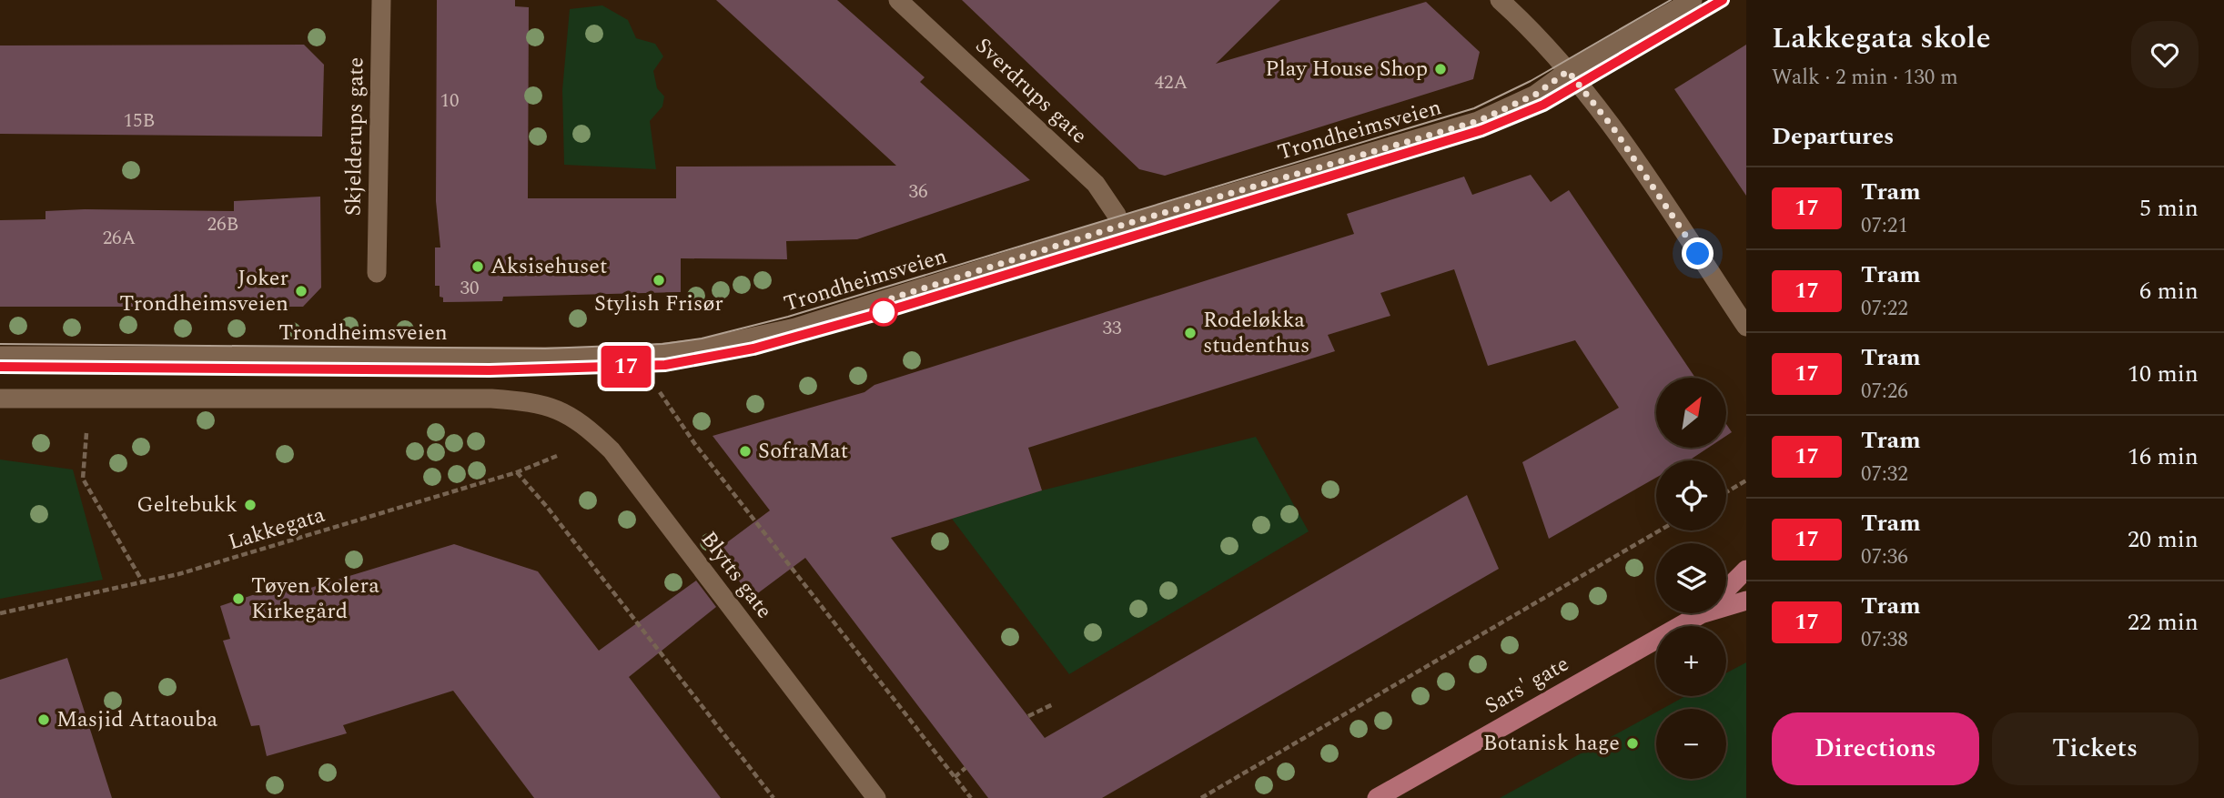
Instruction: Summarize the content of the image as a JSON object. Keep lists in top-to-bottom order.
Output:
{
  "streets": {
    "main road": ["Sars' gate"],
    "street": [
      "Sverdrups gate",
      "Trondheimsveien",
      "Skjelderups gate",
      "Blytts gate"
    ],
    "path": ["Lakkegata"]
  },
  "crossings": [
    ["Sverdrups gate", "Trondheimsveien"]
  ],
  "places": [
    "Play House Shop",
    "Aksisehuset",
    "Stylish Frisør",
    "Joker Trondheimsveien",
    "Rodeløkka studenthus",
    "SofraMat",
    "Geltebukk",
    "Tøyen Kolera Kirkegård",
    "Masjid Attaouba",
    "Botanisk hage"
  ],
  "lines": ["tram line 17"],
  "house_numbers": [
    "42A",
    "10",
    "15B",
    "36",
    "26B",
    "26A",
    "30",
    "33"
  ],
  "north": "top right",
  "page": {
    "on_map": "17",
    "heading": [
      ["Lakkegata skole", "Walk · 2 min · 130 m"],
      "Departures"
    ],
    "list": [
      {
        "mark": "17",
        "name": "Tram",
        "note": "07:21",
        "value": "5 min"
      },
      {
        "mark": "17",
        "name": "Tram",
        "note": "07:22",
        "value": "6 min"
      },
      {
        "mark": "17",
        "name": "Tram",
        "note": "07:26",
        "value": "10 min"
      },
      {
        "mark": "17",
        "name": "Tram",
        "note": "07:32",
        "value": "16 min"
      },
      {
        "mark": "17",
        "name": "Tram",
        "note": "07:36",
        "value": "20 min"
      },
      {
        "mark": "17",
        "name": "Tram",
        "note": "07:38",
        "value": "22 min"
      }
    ],
    "map_buttons": ["+", "−"],
    "buttons": ["Directions", "Tickets"]
  }
}
